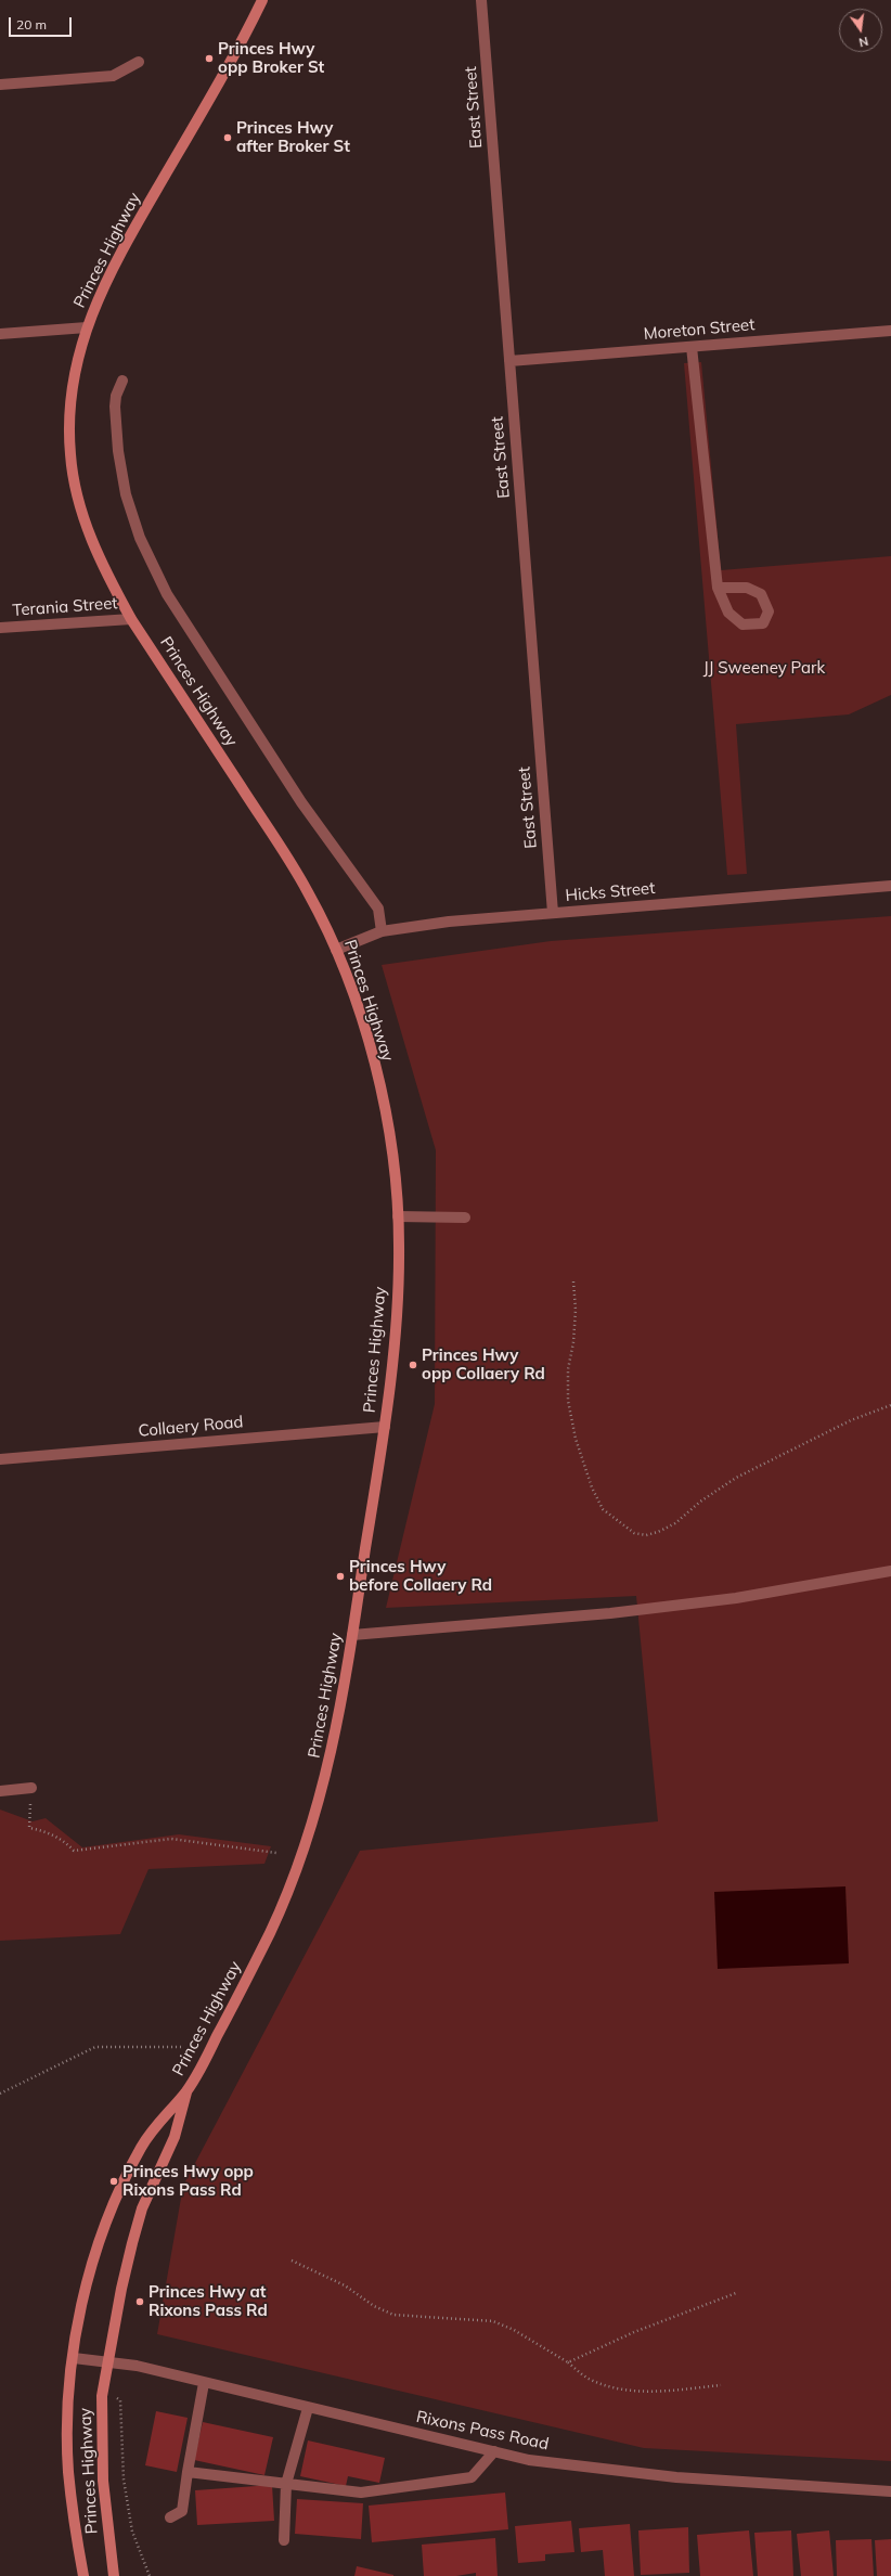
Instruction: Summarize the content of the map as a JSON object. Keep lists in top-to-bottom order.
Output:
{
  "streets": {
    "main road": ["Princes Highway"],
    "street": [
      "East Street",
      "Moreton Street",
      "Terania Street",
      "Hicks Street",
      "Collaery Road",
      "Rixons Pass Road"
    ]
  },
  "crossings": [
    ["East Street", "Moreton Street"],
    ["East Street", "Hicks Street"],
    ["Princes Highway", "Terania Street"],
    ["Princes Highway", "Hicks Street"],
    ["Princes Highway", "Collaery Road"],
    ["Princes Highway", "Rixons Pass Road"]
  ],
  "parks": ["JJ Sweeney Park"],
  "places": [
    "Princes Hwy opp Broker St",
    "Princes Hwy after Broker St",
    "Princes Hwy opp Collaery Rd",
    "Princes Hwy before Collaery Rd",
    "Princes Hwy opp Rixons Pass Rd",
    "Princes Hwy at Rixons Pass Rd"
  ],
  "scale_bar": "20 m",
  "north": "bottom"
}
